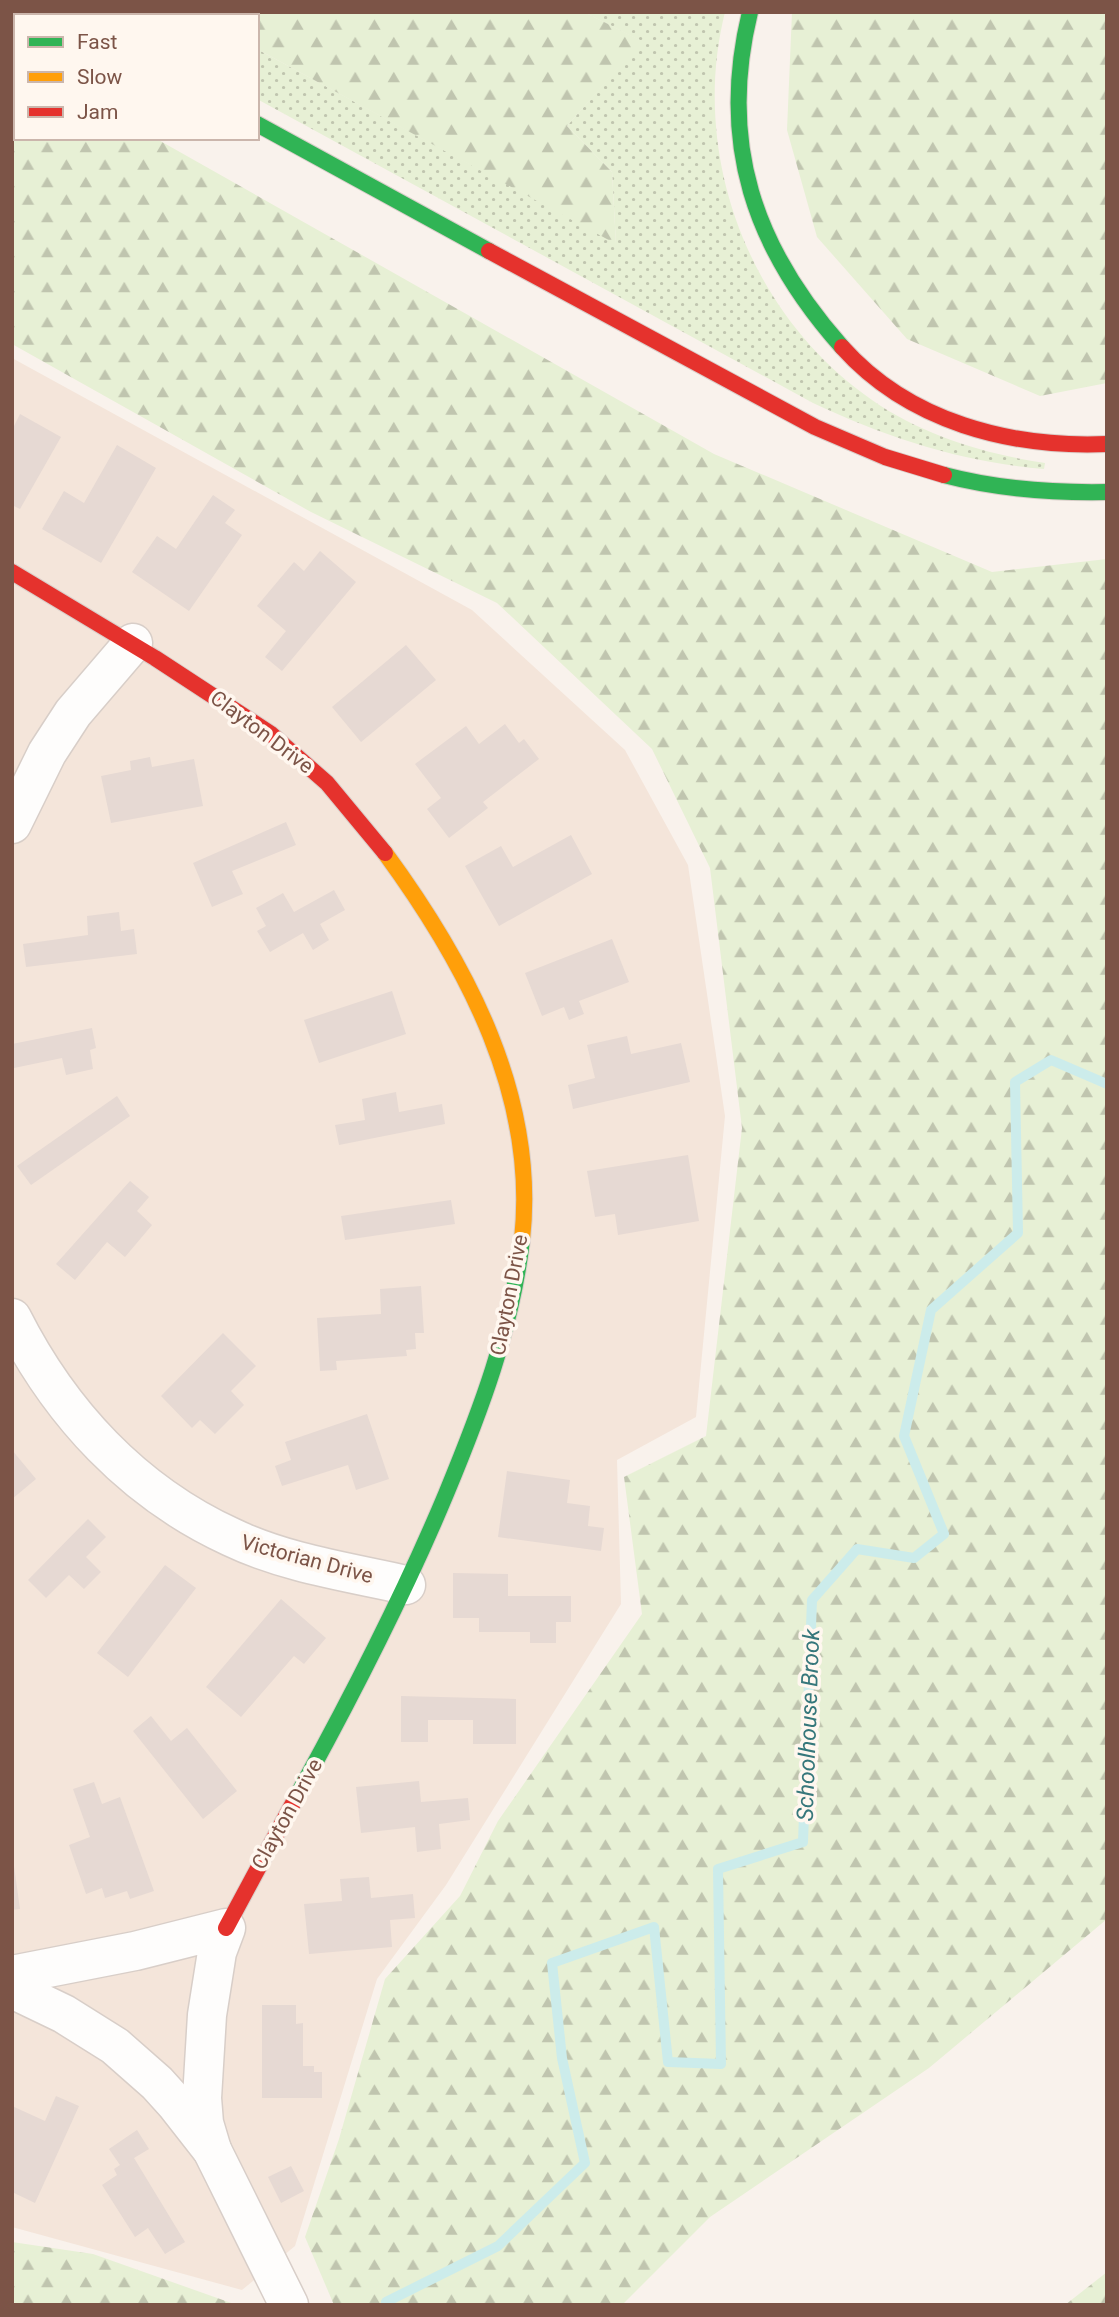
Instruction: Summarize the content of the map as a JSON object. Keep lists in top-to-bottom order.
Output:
{
  "streets": {
    "main road": ["Clayton Drive"],
    "street": ["Victorian Drive"]
  },
  "crossings": [
    ["Clayton Drive", "Victorian Drive"]
  ],
  "water": ["Schoolhouse Brook"],
  "legend": ["Fast", "Slow", "Jam"]
}
